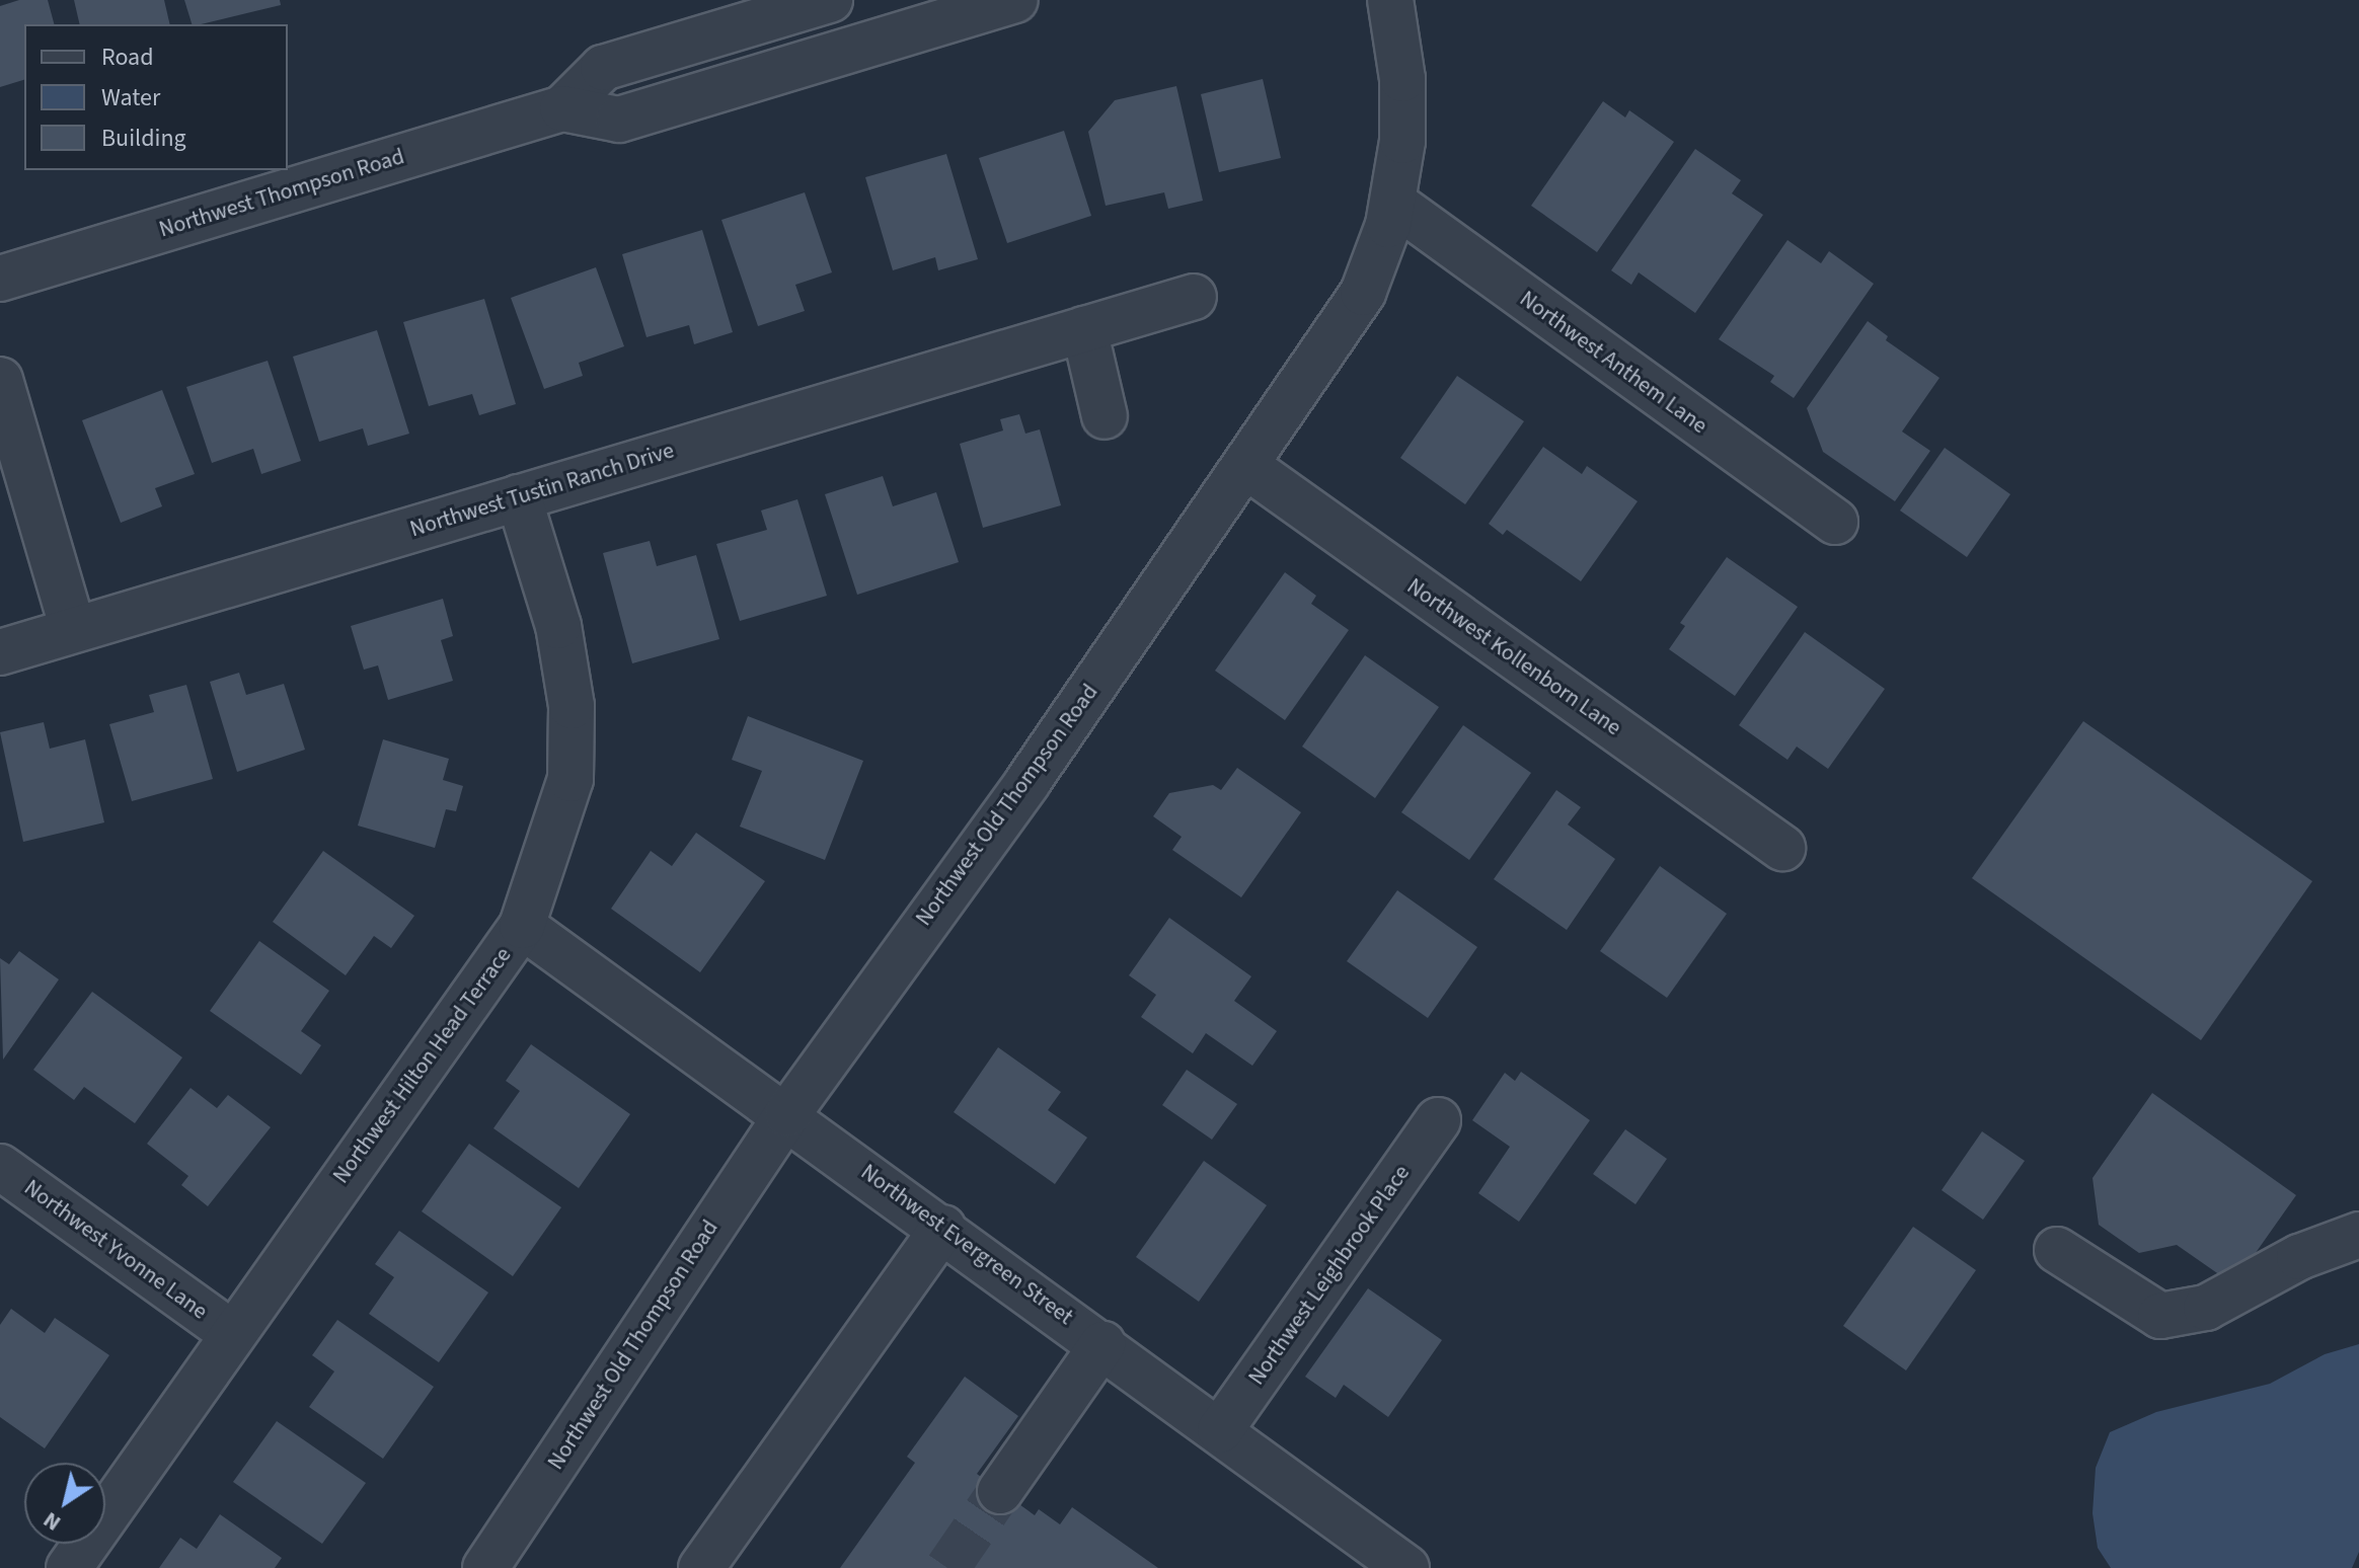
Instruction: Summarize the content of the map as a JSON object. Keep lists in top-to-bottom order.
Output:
{
  "streets": {
    "street": [
      "Northwest Thompson Road",
      "Northwest Anthem Lane",
      "Northwest Tustin Ranch Drive",
      "Northwest Kollenborn Lane",
      "Northwest Old Thompson Road",
      "Northwest Hilton Head Terrace",
      "Northwest Evergreen Street",
      "Northwest Yvonne Lane",
      "Northwest Leighbrook Place"
    ]
  },
  "crossings": [
    ["Northwest Anthem Lane", "Northwest Old Thompson Road"],
    ["Northwest Tustin Ranch Drive", "Northwest Hilton Head Terrace"],
    ["Northwest Kollenborn Lane", "Northwest Old Thompson Road"],
    ["Northwest Old Thompson Road", "Northwest Evergreen Street"],
    ["Northwest Hilton Head Terrace", "Northwest Evergreen Street"],
    ["Northwest Hilton Head Terrace", "Northwest Yvonne Lane"],
    ["Northwest Evergreen Street", "Northwest Leighbrook Place"]
  ],
  "legend": ["Road", "Water", "Building"],
  "north": "bottom left"
}
